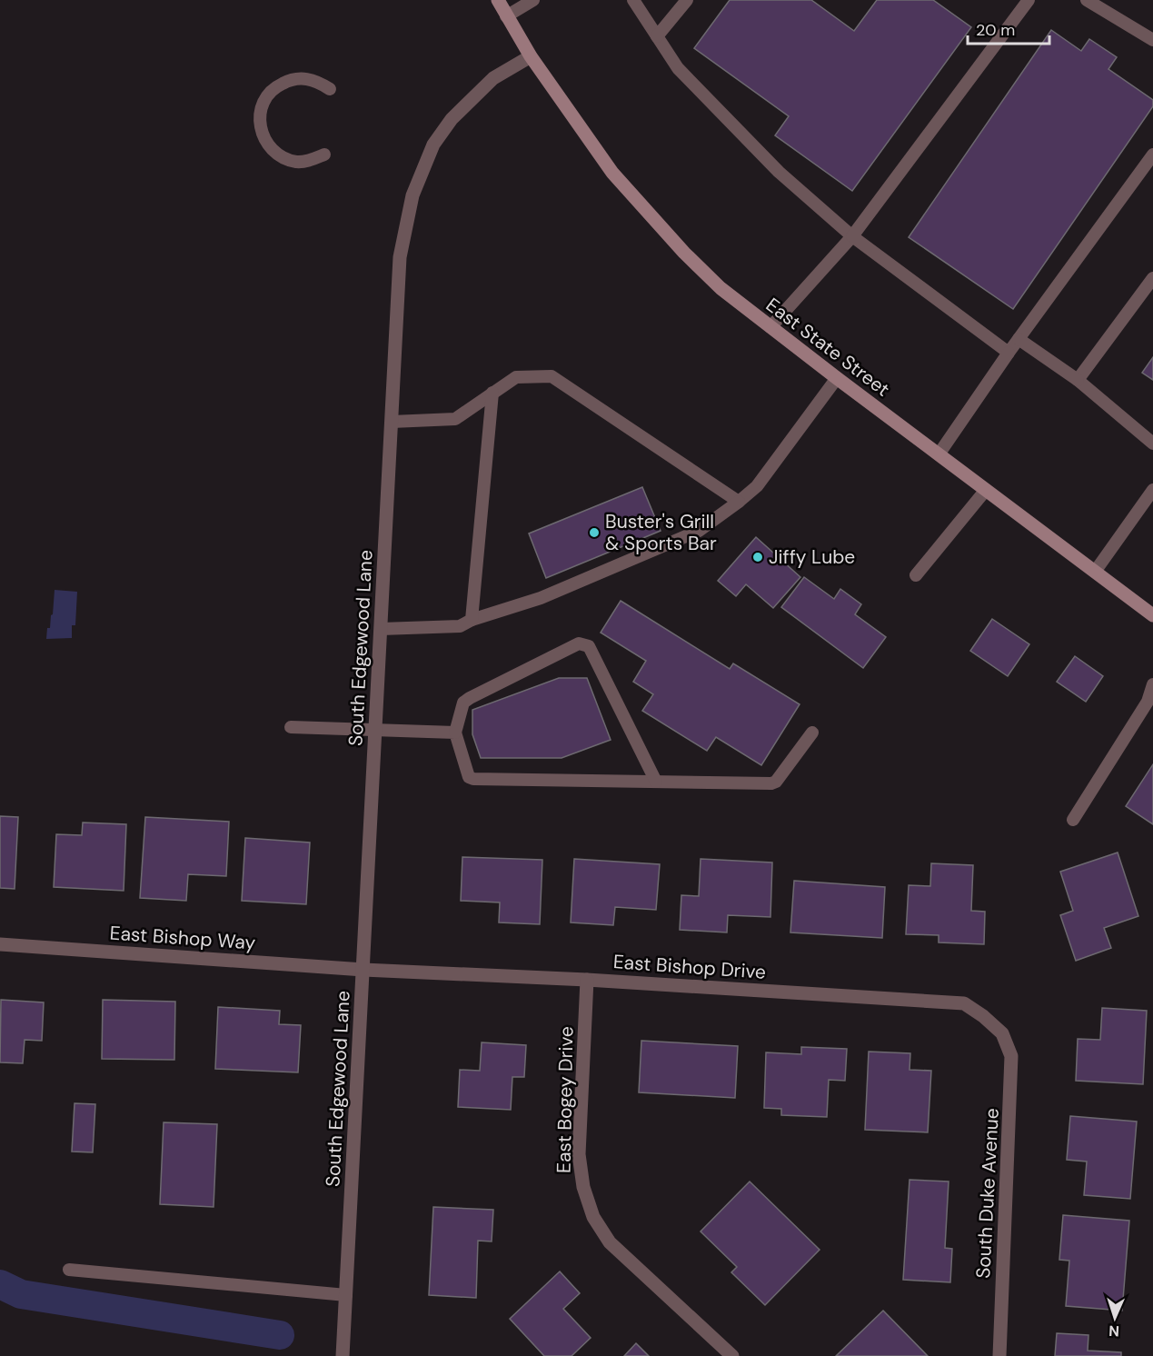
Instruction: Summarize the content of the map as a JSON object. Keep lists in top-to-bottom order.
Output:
{
  "streets": {
    "main road": ["East State Street"],
    "street": [
      "South Edgewood Lane",
      "East Bishop Way",
      "East Bishop Drive",
      "East Bogey Drive",
      "South Duke Avenue"
    ]
  },
  "crossings": [
    ["East State Street", "South Edgewood Lane"],
    ["South Edgewood Lane", "East Bishop Way"],
    ["South Edgewood Lane", "East Bishop Drive"],
    ["East Bishop Way", "East Bishop Drive"],
    ["East Bishop Drive", "East Bogey Drive"],
    ["East Bishop Drive", "South Duke Avenue"]
  ],
  "places": ["Buster's Grill & Sports Bar", "Jiffy Lube"],
  "scale_bar": "20 m",
  "north": "bottom"
}
